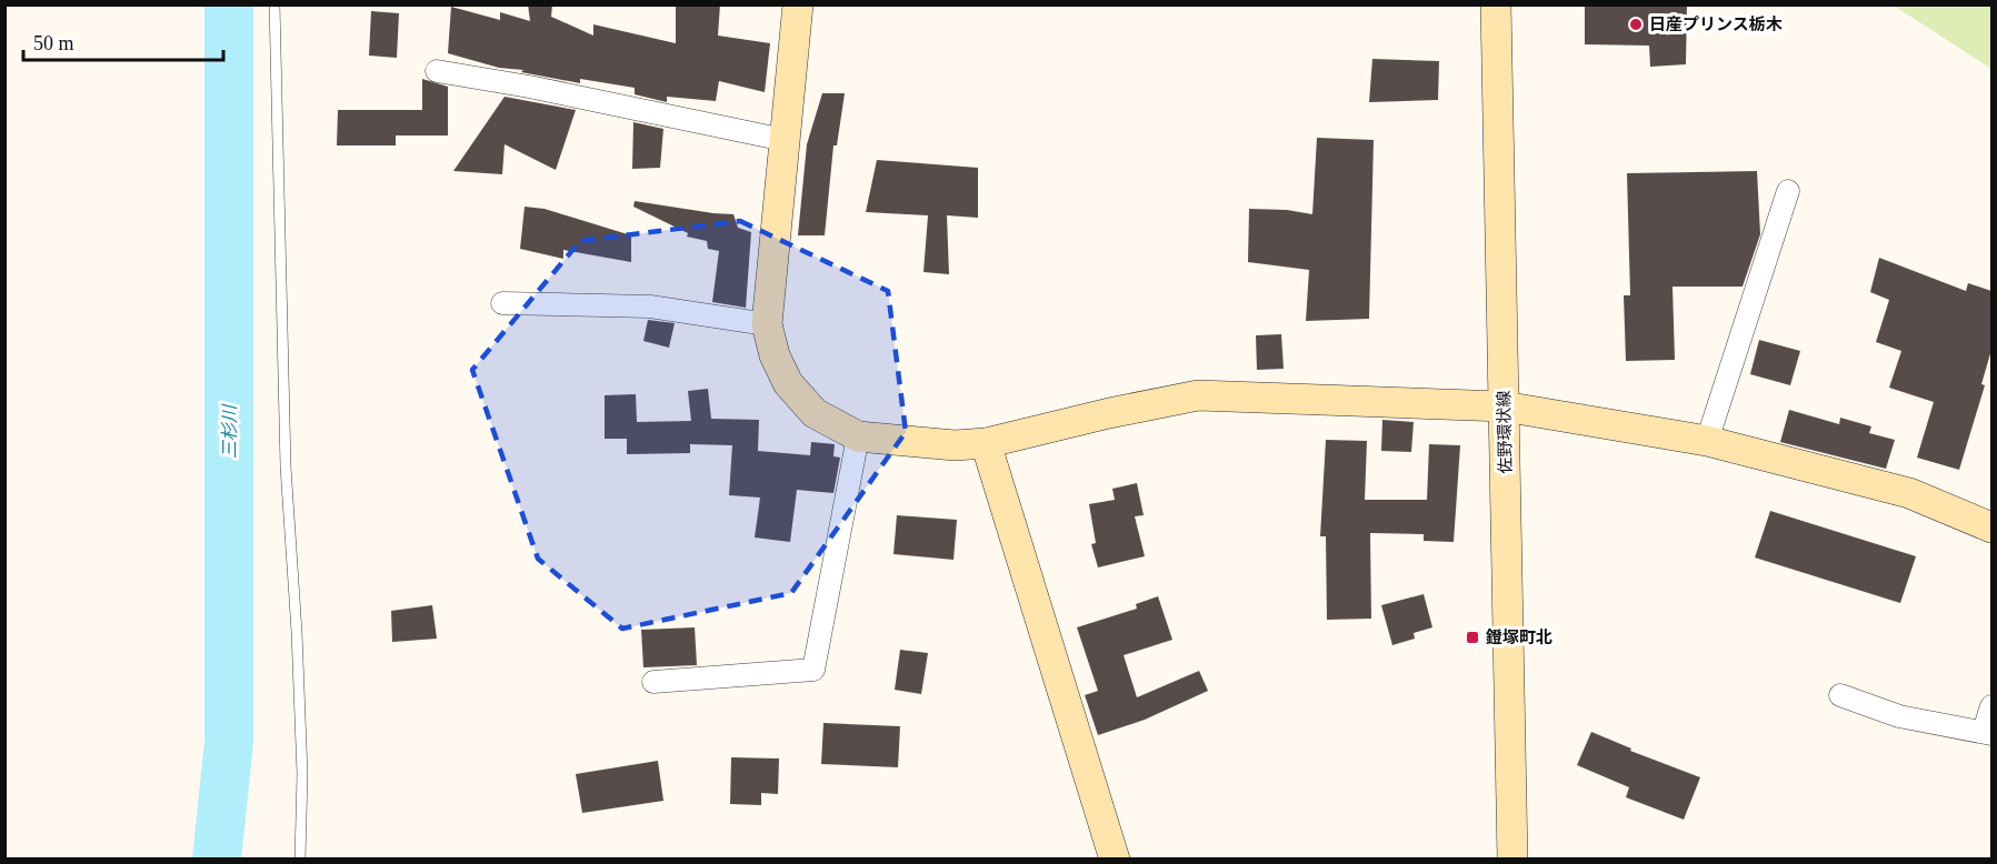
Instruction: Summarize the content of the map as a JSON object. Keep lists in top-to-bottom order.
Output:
{
  "streets": {
    "street": ["佐野環状線"]
  },
  "water": ["三杉川"],
  "places": {
    "other": ["日産プリンス栃木"],
    "transit": ["鐙塚町北"]
  },
  "scale_bar": "50 m"
}
